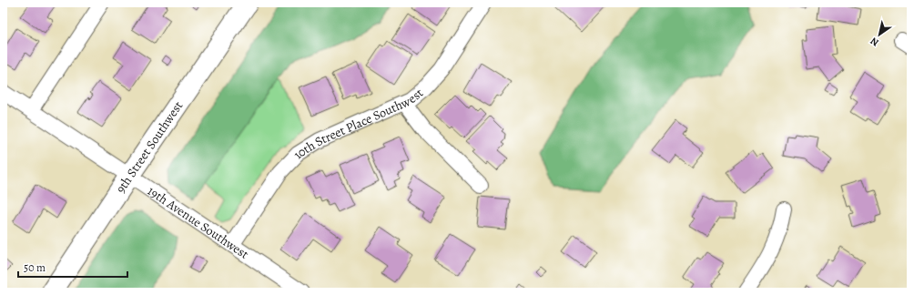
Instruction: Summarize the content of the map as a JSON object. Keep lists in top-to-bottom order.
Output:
{
  "streets": {
    "main road": ["9th Street Southwest"],
    "street": ["10th Street Place Southwest", "19th Avenue Southwest"]
  },
  "crossings": [
    ["10th Street Place Southwest", "19th Avenue Southwest"],
    ["9th Street Southwest", "19th Avenue Southwest"]
  ],
  "scale_bar": "50 m",
  "north": "bottom left"
}
